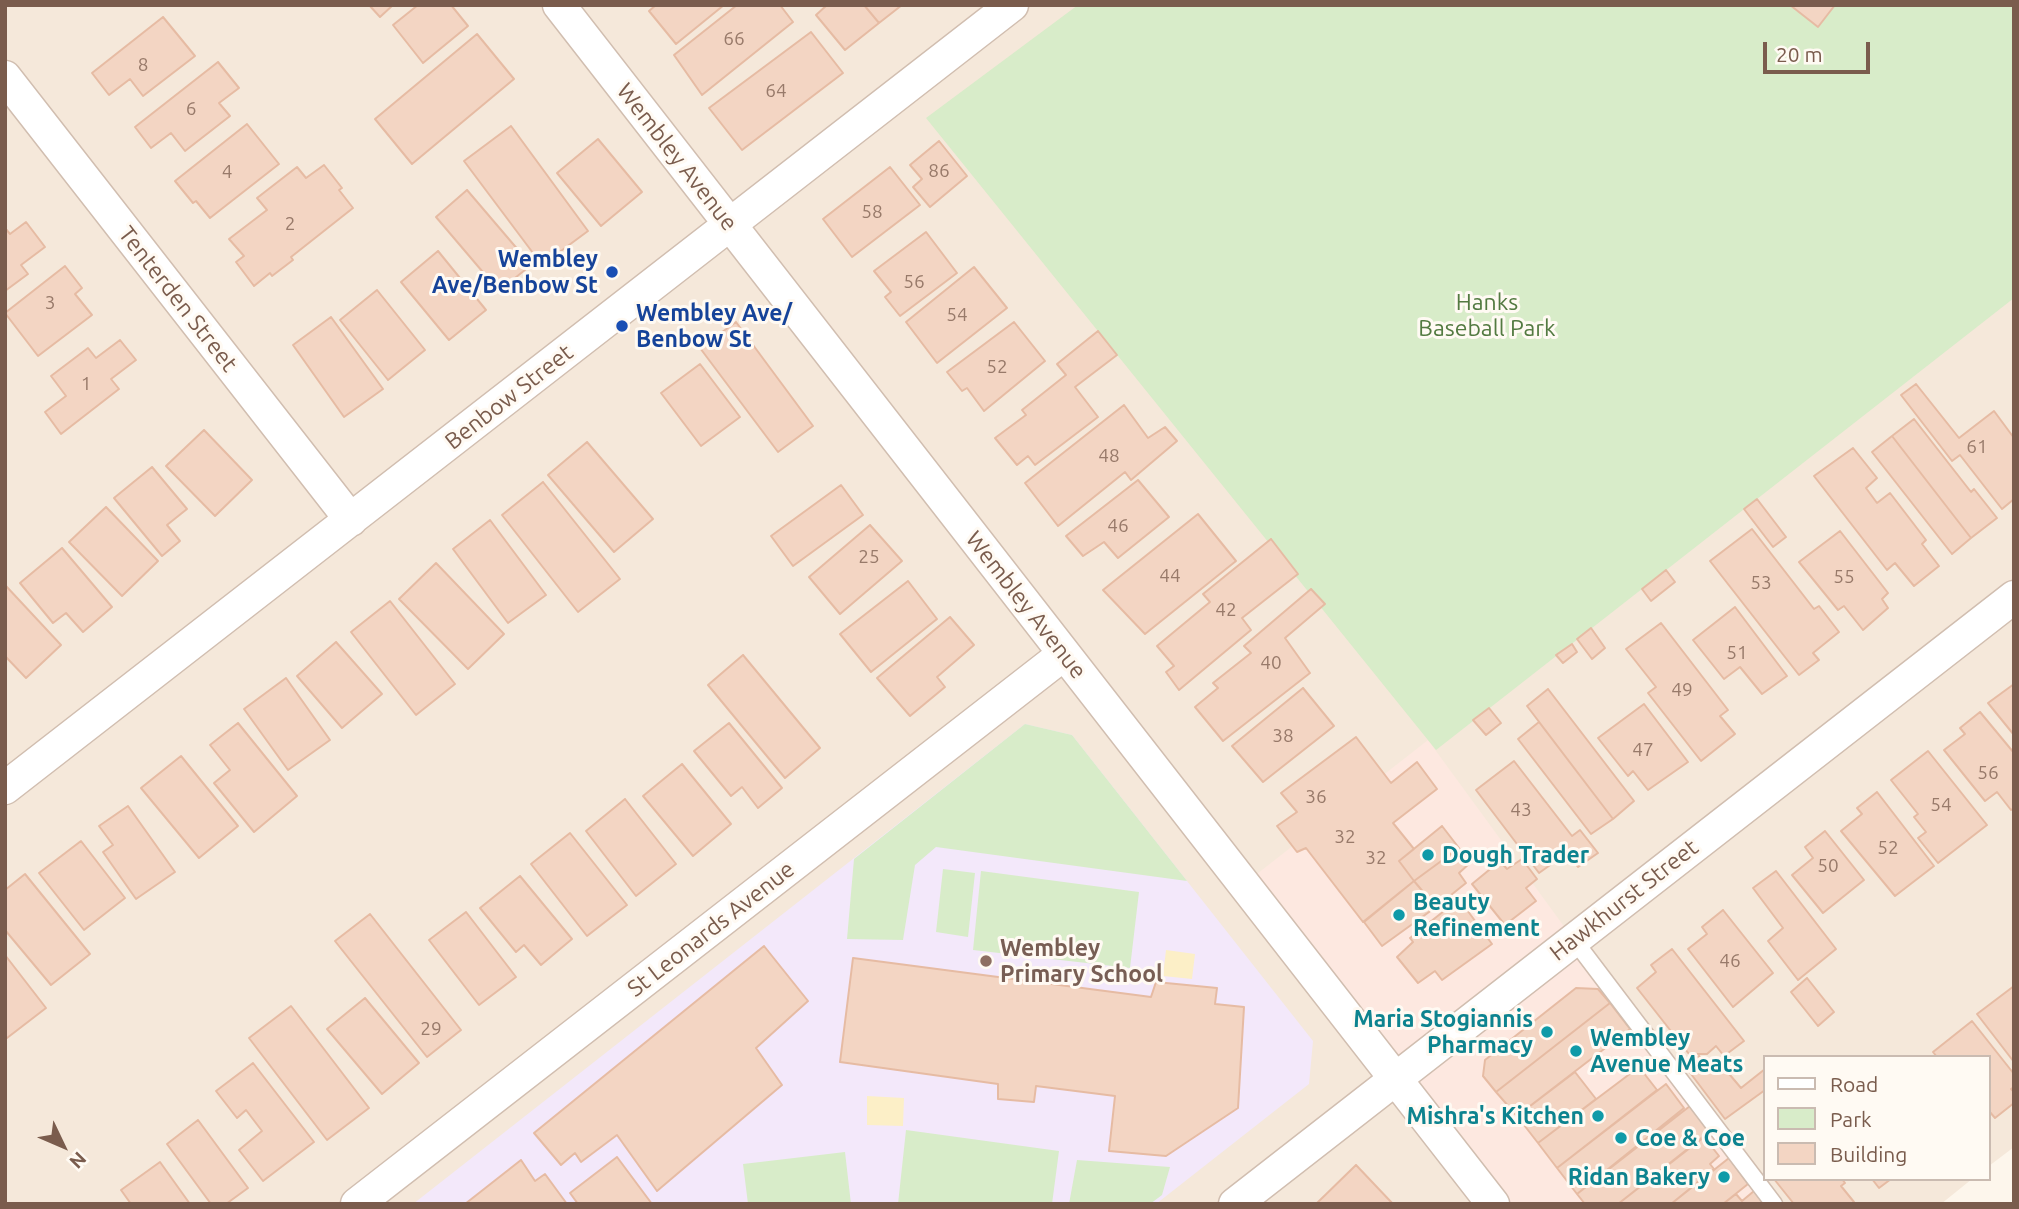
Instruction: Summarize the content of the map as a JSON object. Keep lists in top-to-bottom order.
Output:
{
  "streets": {
    "street": [
      "Wembley Avenue",
      "Tenterden Street",
      "Benbow Street",
      "Hawkhurst Street",
      "St Leonards Avenue"
    ]
  },
  "crossings": [
    ["Wembley Avenue", "Benbow Street"],
    ["Wembley Avenue", "Hawkhurst Street"],
    ["Wembley Avenue", "St Leonards Avenue"],
    ["Tenterden Street", "Benbow Street"]
  ],
  "parks": ["Hanks Baseball Park"],
  "places": [
    "Wembley Ave/Benbow St",
    "Wembley Ave/ Benbow St",
    "Dough Trader",
    "Beauty Refinement",
    "Wembley Primary School",
    "Maria Stogiannis Pharmacy",
    "Wembley Avenue Meats",
    "Mishra's Kitchen",
    "Coe & Coe",
    "Ridan Bakery"
  ],
  "house_numbers": [
    "66",
    "8",
    "64",
    "6",
    "86",
    "4",
    "58",
    "2",
    "56",
    "3",
    "54",
    "52",
    "1",
    "61",
    "48",
    "46",
    "25",
    "44",
    "55",
    "53",
    "42",
    "51",
    "40",
    "49",
    "38",
    "47",
    "56",
    "36",
    "54",
    "43",
    "32",
    "52",
    "32",
    "50",
    "46",
    "29"
  ],
  "legend": ["Road", "Park", "Building"],
  "scale_bar": "20 m",
  "north": "bottom right"
}
